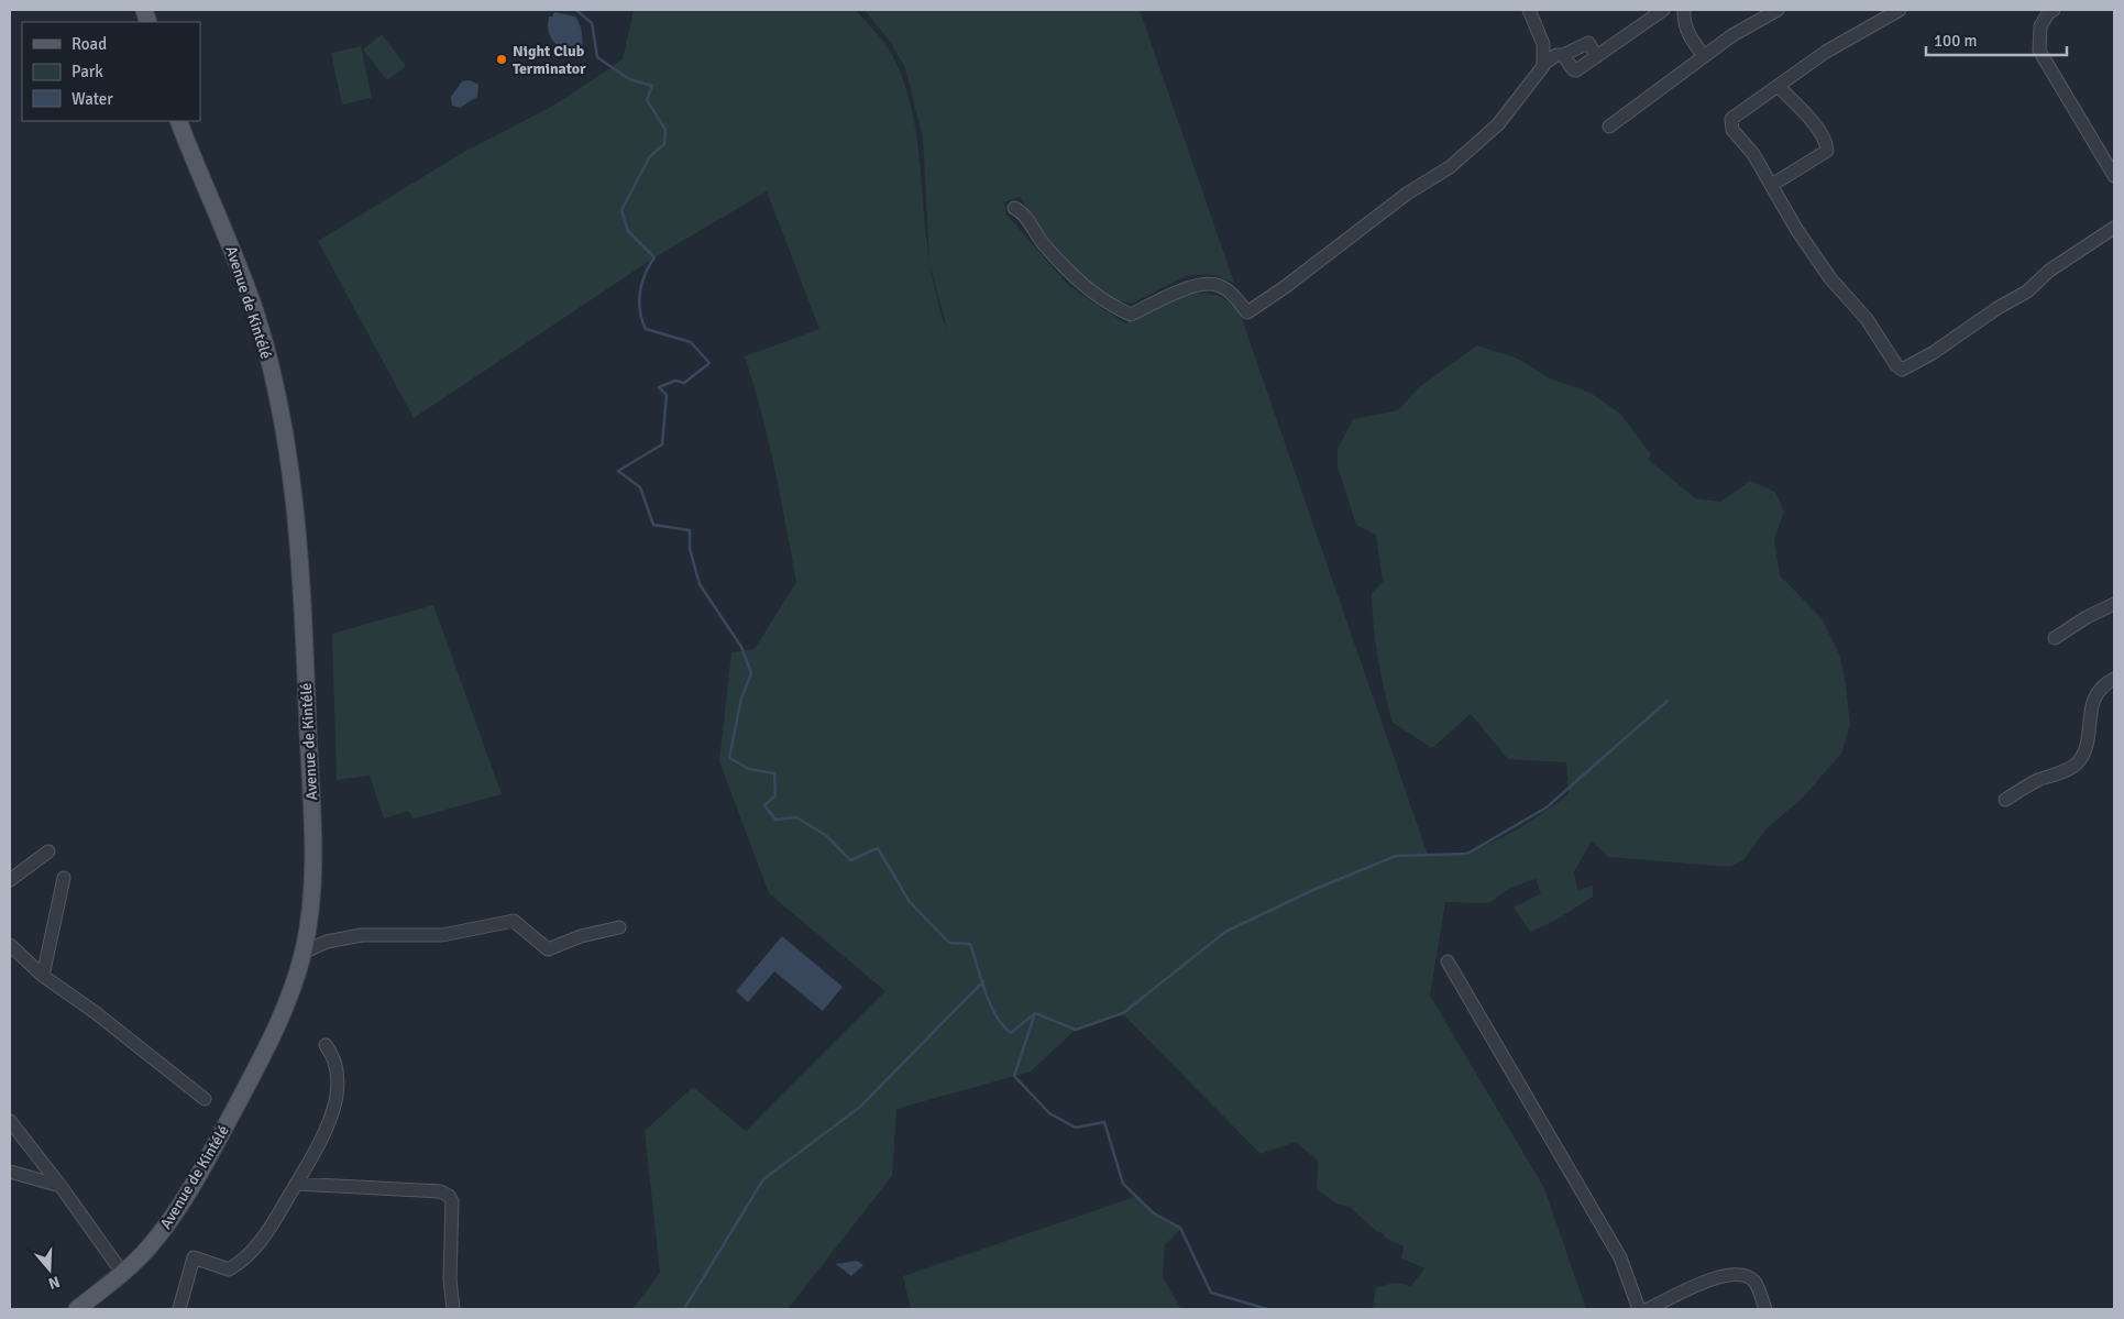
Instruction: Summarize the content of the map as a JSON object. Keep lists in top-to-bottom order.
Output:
{
  "streets": {
    "main road": ["Avenue de Kintélé"]
  },
  "places": ["Night Club Terminator"],
  "legend": ["Road", "Park", "Water"],
  "scale_bar": "100 m",
  "north": "bottom"
}
